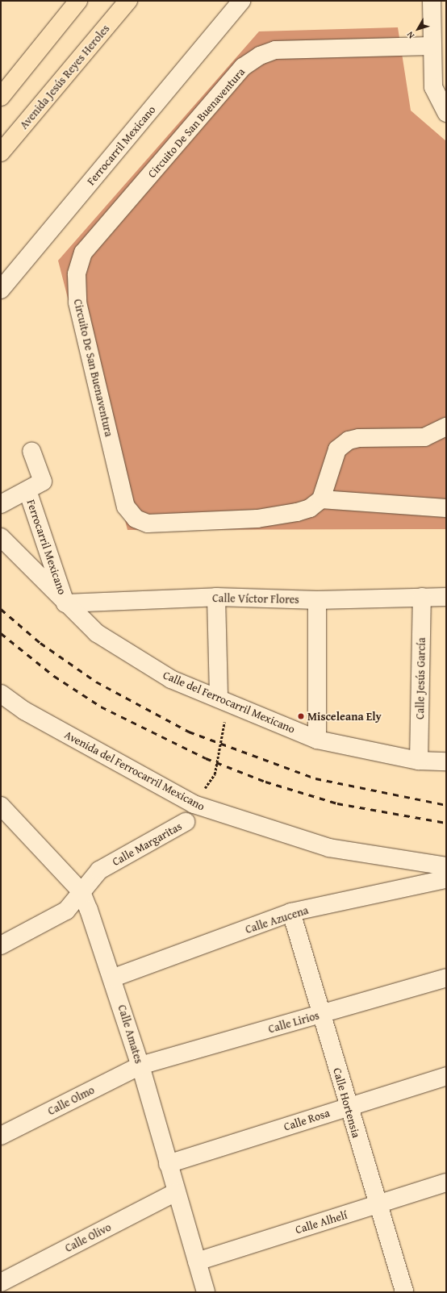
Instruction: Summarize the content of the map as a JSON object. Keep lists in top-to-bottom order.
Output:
{
  "streets": {
    "highway": ["Avenida Jesús Reyes Heroles"],
    "street": [
      "Circuito De San Buenaventura",
      "Ferrocarril Mexicano",
      "Calle Víctor Flores",
      "Calle Jesús García",
      "Calle del Ferrocarril Mexicano",
      "Avenida del Ferrocarril Mexicano",
      "Calle Margaritas",
      "Calle Azucena",
      "Calle Lirios",
      "Calle Amates",
      "Calle Olmo",
      "Calle Hortensia",
      "Calle Rosa",
      "Calle Alhelí",
      "Calle Olivo"
    ]
  },
  "crossings": [
    ["Ferrocarril Mexicano", "Calle Víctor Flores"],
    ["Ferrocarril Mexicano", "Calle del Ferrocarril Mexicano"],
    ["Calle Víctor Flores", "Calle Jesús García"],
    ["Calle Víctor Flores", "Calle del Ferrocarril Mexicano"],
    ["Calle Jesús García", "Calle del Ferrocarril Mexicano"],
    ["Calle Margaritas", "Calle Amates"],
    ["Calle Azucena", "Calle Amates"],
    ["Calle Azucena", "Calle Hortensia"],
    ["Calle Lirios", "Calle Amates"],
    ["Calle Lirios", "Calle Olmo"],
    ["Calle Lirios", "Calle Hortensia"],
    ["Calle Amates", "Calle Olmo"],
    ["Calle Amates", "Calle Rosa"],
    ["Calle Amates", "Calle Alhelí"],
    ["Calle Amates", "Calle Olivo"],
    ["Calle Hortensia", "Calle Rosa"],
    ["Calle Hortensia", "Calle Alhelí"]
  ],
  "places": ["Misceleana Ely"],
  "north": "bottom left"
}
